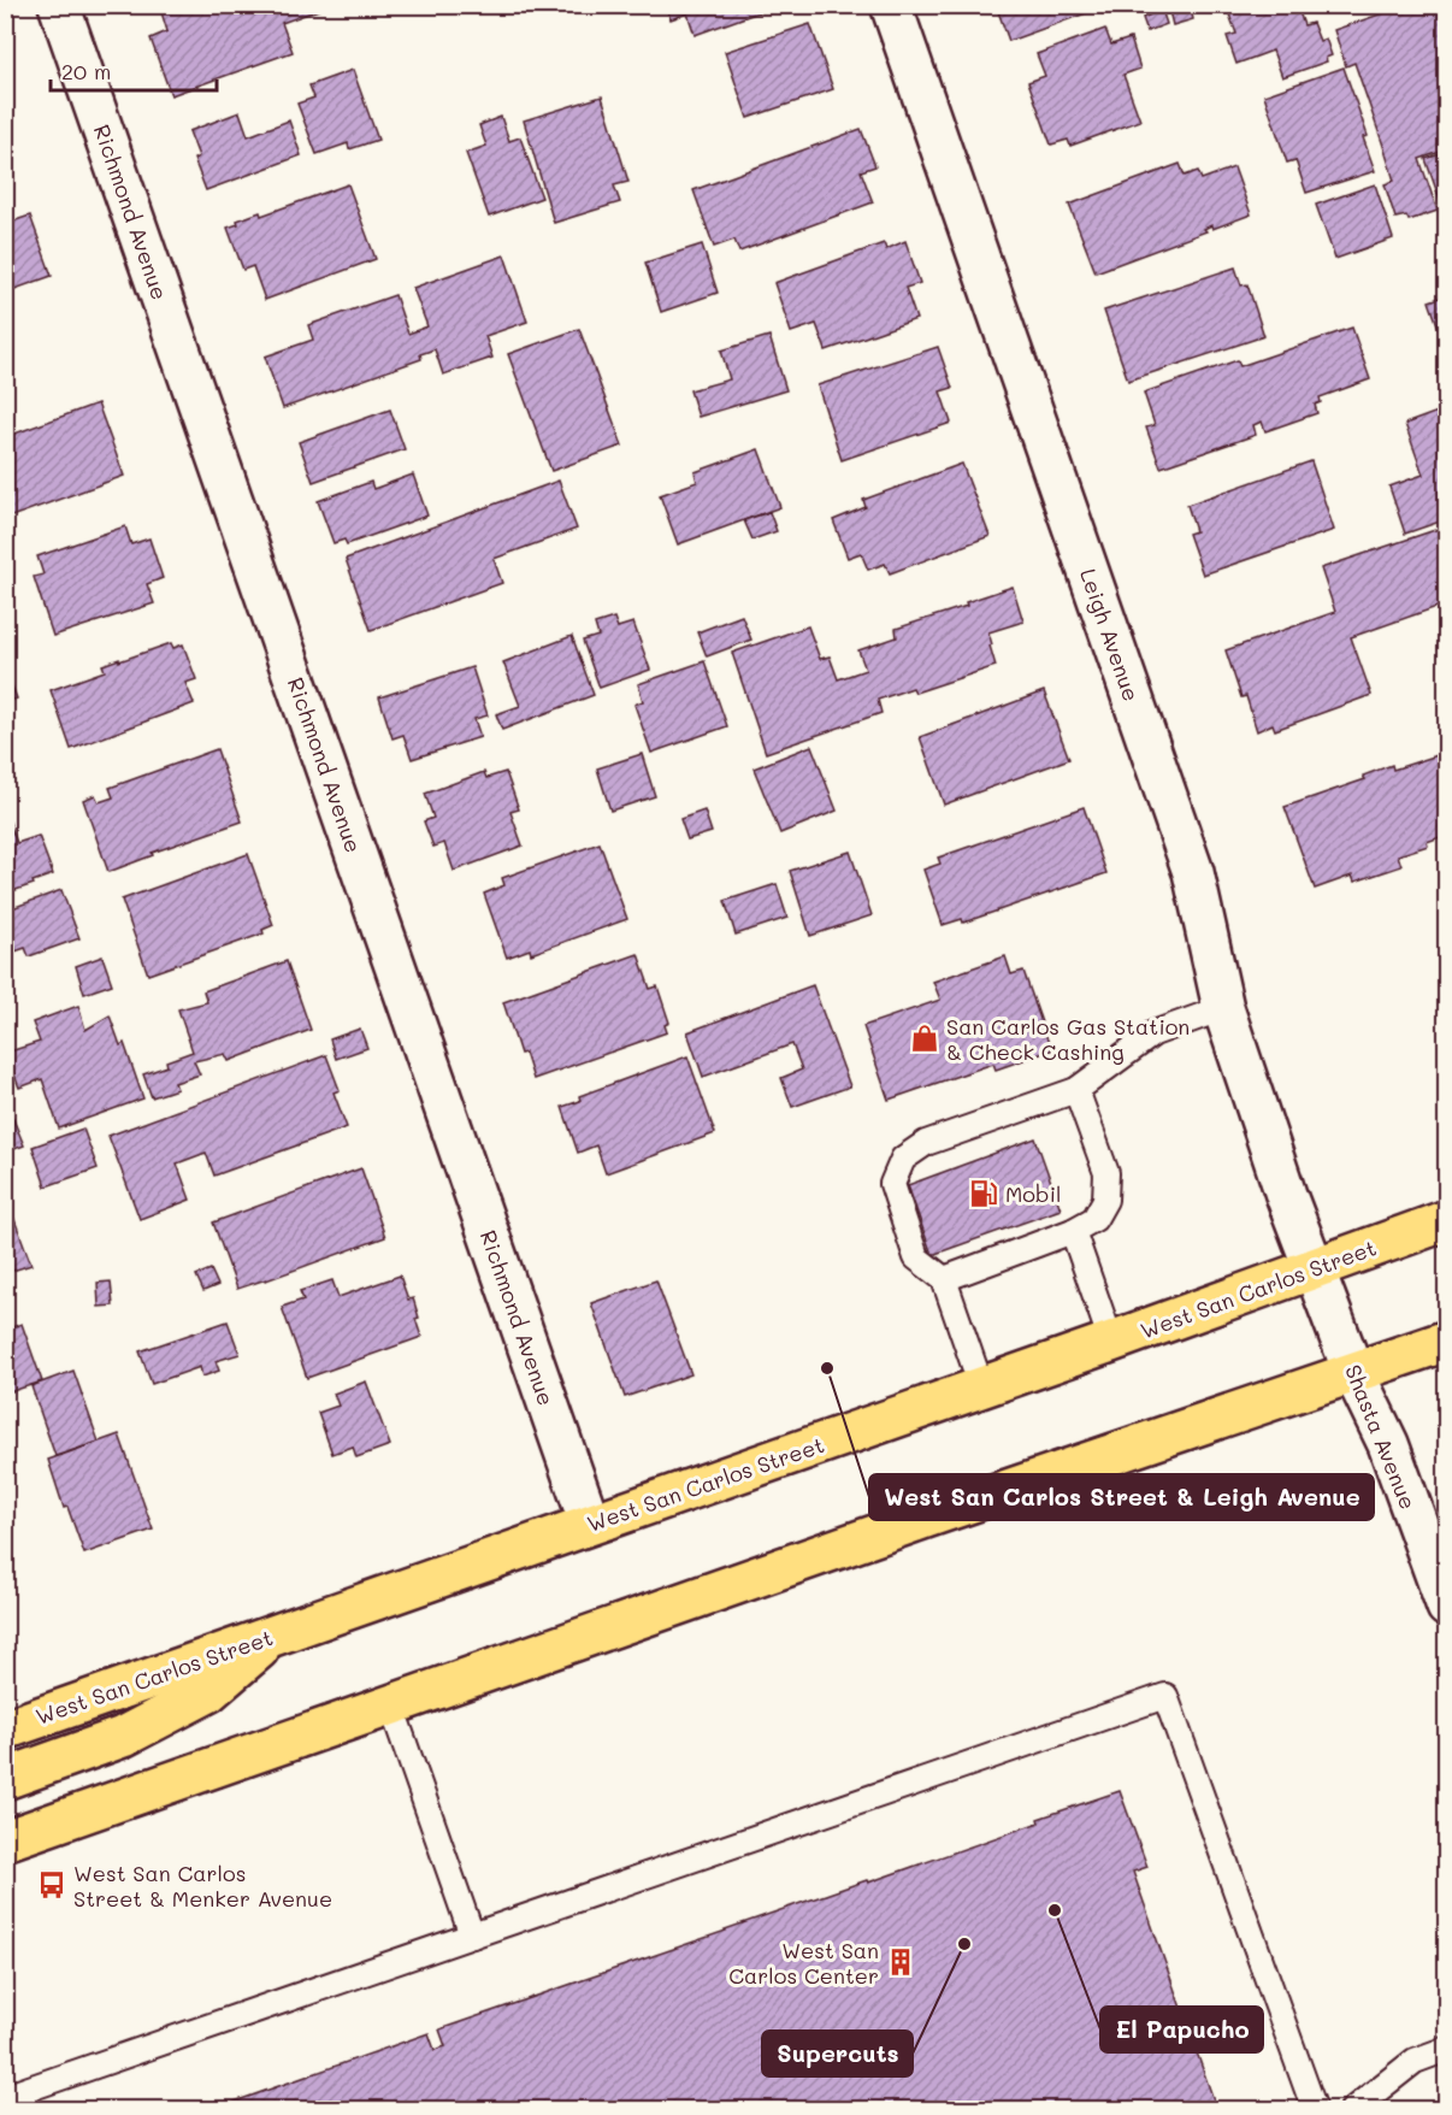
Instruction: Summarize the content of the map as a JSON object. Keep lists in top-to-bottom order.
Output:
{
  "streets": {
    "main road": ["West San Carlos Street"],
    "street": ["Richmond Avenue", "Leigh Avenue", "Shasta Avenue"]
  },
  "crossings": [
    ["Richmond Avenue", "West San Carlos Street"],
    ["Leigh Avenue", "West San Carlos Street"],
    ["Leigh Avenue", "Shasta Avenue"],
    ["West San Carlos Street", "Shasta Avenue"]
  ],
  "places": {
    "shop": ["San Carlos Gas Station & Check Cashing"],
    "fuel station": ["Mobil"],
    "other": ["West San Carlos Street & Leigh Avenue", "El Papucho", "Supercuts"],
    "bus stop": ["West San Carlos Street & Menker Avenue"],
    "building": ["West San Carlos Center"]
  },
  "scale_bar": "20 m"
}
